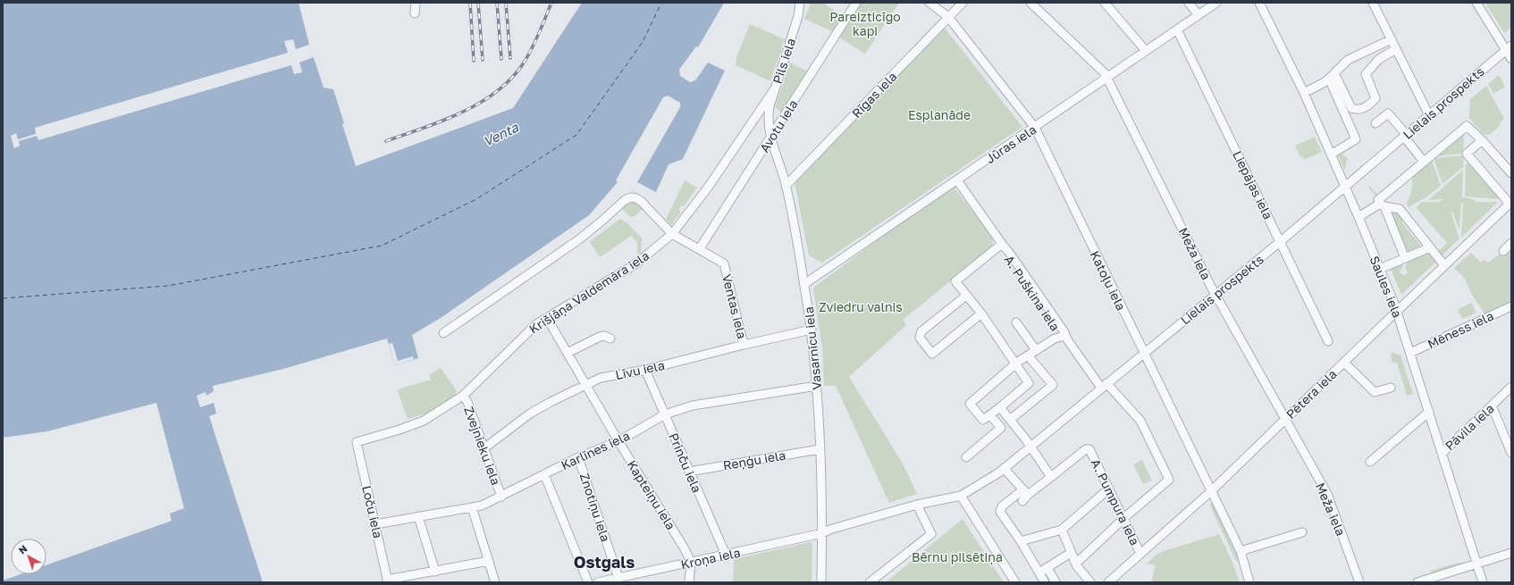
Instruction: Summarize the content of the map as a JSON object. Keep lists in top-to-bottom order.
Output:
{
  "streets": {
    "street": [
      "Pils iela",
      "Rīgas iela",
      "Lielais prospekts",
      "Avotu iela",
      "Jūras iela",
      "Liepājas iela",
      "Meža iela",
      "Katoļu iela",
      "Saules iela",
      "Krišjāņa Valdemāra iela",
      "A. Puškina iela",
      "Ventas iela",
      "Mēness iela",
      "Vasarnīcu iela",
      "Līvu iela",
      "Pētera iela",
      "Pāvila iela",
      "Zvejnieku iela",
      "Karlīnes iela",
      "Reņģu iela",
      "Prinču iela",
      "Kapteiņu iela",
      "A. Pumpura iela",
      "Znotiņu iela",
      "Loču iela",
      "Kroņa iela"
    ]
  },
  "crossings": [
    ["Pils iela", "Krišjāņa Valdemāra iela"],
    ["Pils iela", "Vasarnīcu iela"],
    ["Rīgas iela", "Katoļu iela"],
    ["Rīgas iela", "Vasarnīcu iela"],
    ["Lielais prospekts", "Liepājas iela"],
    ["Lielais prospekts", "Meža iela"],
    ["Lielais prospekts", "Katoļu iela"],
    ["Lielais prospekts", "Saules iela"],
    ["Lielais prospekts", "A. Puškina iela"],
    ["Lielais prospekts", "Vasarnīcu iela"],
    ["Lielais prospekts", "Kroņa iela"],
    ["Avotu iela", "Ventas iela"],
    ["Avotu iela", "Vasarnīcu iela"],
    ["Jūras iela", "Liepājas iela"],
    ["Jūras iela", "Meža iela"],
    ["Jūras iela", "Katoļu iela"],
    ["Jūras iela", "A. Puškina iela"],
    ["Jūras iela", "Vasarnīcu iela"],
    ["Meža iela", "Pētera iela"],
    ["Katoļu iela", "Pētera iela"],
    ["Saules iela", "Mēness iela"],
    ["Saules iela", "Pētera iela"],
    ["Saules iela", "Pāvila iela"],
    ["Krišjāņa Valdemāra iela", "Ventas iela"],
    ["Krišjāņa Valdemāra iela", "Zvejnieku iela"],
    ["Krišjāņa Valdemāra iela", "Kapteiņu iela"],
    ["Krišjāņa Valdemāra iela", "Loču iela"],
    ["A. Puškina iela", "A. Pumpura iela"],
    ["Ventas iela", "Līvu iela"],
    ["Vasarnīcu iela", "Līvu iela"],
    ["Vasarnīcu iela", "Karlīnes iela"],
    ["Vasarnīcu iela", "Reņģu iela"],
    ["Vasarnīcu iela", "Kroņa iela"],
    ["Līvu iela", "Zvejnieku iela"],
    ["Līvu iela", "Prinču iela"],
    ["Līvu iela", "Kapteiņu iela"],
    ["Pētera iela", "A. Pumpura iela"],
    ["Zvejnieku iela", "Karlīnes iela"],
    ["Karlīnes iela", "Prinču iela"],
    ["Karlīnes iela", "Kapteiņu iela"],
    ["Karlīnes iela", "Znotiņu iela"],
    ["Karlīnes iela", "Loču iela"],
    ["Reņģu iela", "Prinču iela"],
    ["Prinču iela", "Kroņa iela"],
    ["Kapteiņu iela", "Kroņa iela"],
    ["Znotiņu iela", "Kroņa iela"]
  ],
  "districts": ["Ostgals"],
  "water": ["Venta"],
  "parks": [
    "Pareizticīgo kapi",
    "Esplanāde",
    "Zviedru valnis",
    "Bērnu pilsētiņa"
  ],
  "north": "top left"
}
